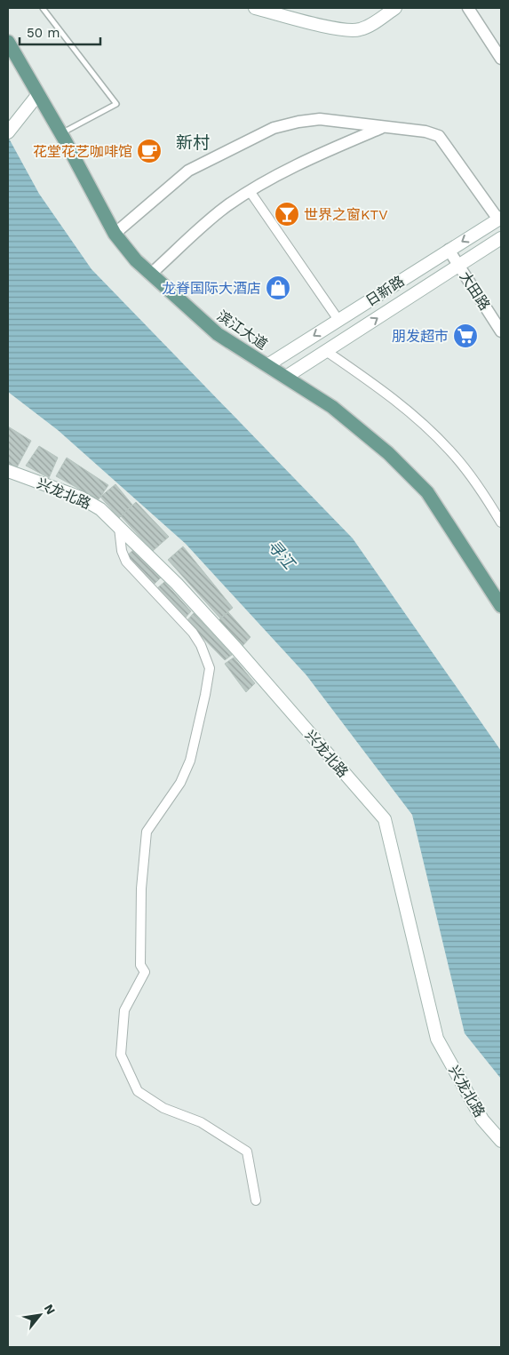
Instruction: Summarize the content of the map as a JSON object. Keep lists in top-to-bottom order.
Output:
{
  "streets": {
    "main road": ["日新路", "滨江大道", "兴龙北路"],
    "street": ["大田路"]
  },
  "crossings": [
    ["日新路", "大田路"],
    ["日新路", "滨江大道"]
  ],
  "districts": ["新村"],
  "water": ["寻江"],
  "places": {
    "cafe": ["花堂花艺咖啡馆"],
    "bar": ["世界之窗KTV"],
    "shop": ["龙脊国际大酒店"],
    "supermarket": ["朋发超市"]
  },
  "scale_bar": "50 m",
  "north": "top right"
}
